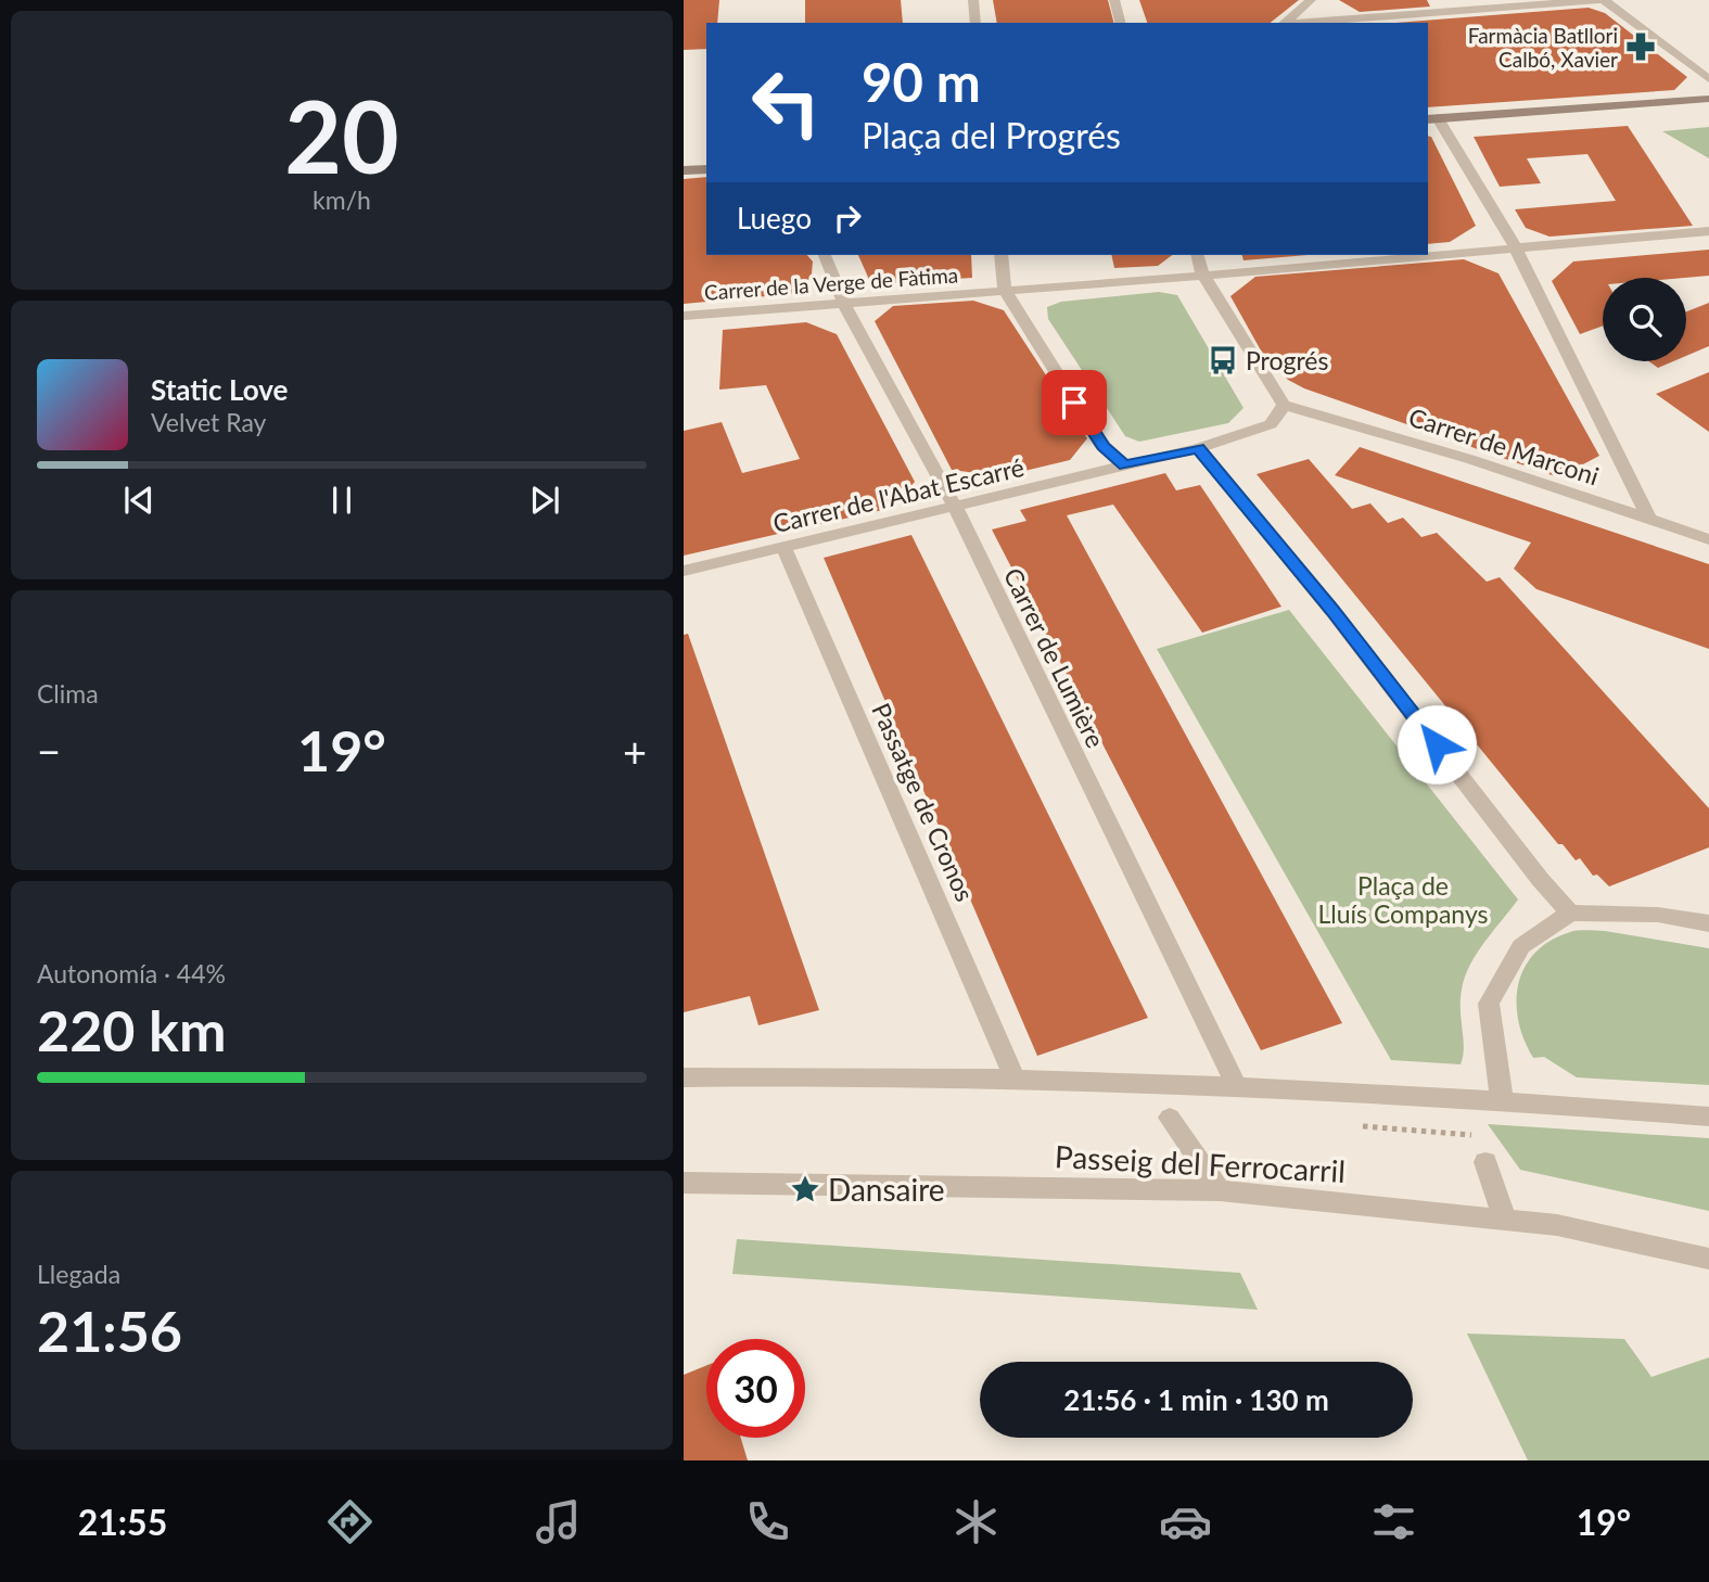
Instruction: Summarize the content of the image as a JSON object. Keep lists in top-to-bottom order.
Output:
{
  "streets": {
    "street": [
      "Carrer de la Verge de Fàtima",
      "Carrer de Marconi",
      "Carrer de l'Abat Escarré",
      "Carrer de Lumière",
      "Passatge de Cronos",
      "Passeig del Ferrocarril"
    ]
  },
  "crossings": [
    ["Carrer de la Verge de Fàtima", "Carrer de Lumière"],
    ["Carrer de Marconi", "Carrer de l'Abat Escarré"],
    ["Carrer de l'Abat Escarré", "Carrer de Lumière"],
    ["Carrer de l'Abat Escarré", "Passatge de Cronos"]
  ],
  "parks": ["Plaça de Lluís Companys"],
  "places": {
    "pharmacy": ["Farmàcia Batllori Calbó, Xavier"],
    "bus stop": ["Progrés"],
    "place": ["Dansaire"]
  },
  "page": {
    "tile": [
      ["20", "km/h"],
      "Clima",
      ["Autonomía · 44%", "220 km"],
      ["Llegada", "21:56"]
    ],
    "turn": ["90 m", "Plaça del Progrés"],
    "then": "Luego",
    "song": ["Static Love", "Velvet Ray"],
    "heat": ["−", "19°", "+"],
    "limit": "30",
    "trip": "21:56 · 1 min · 130 m",
    "tabs": ["21:55", "19°"]
  }
}
